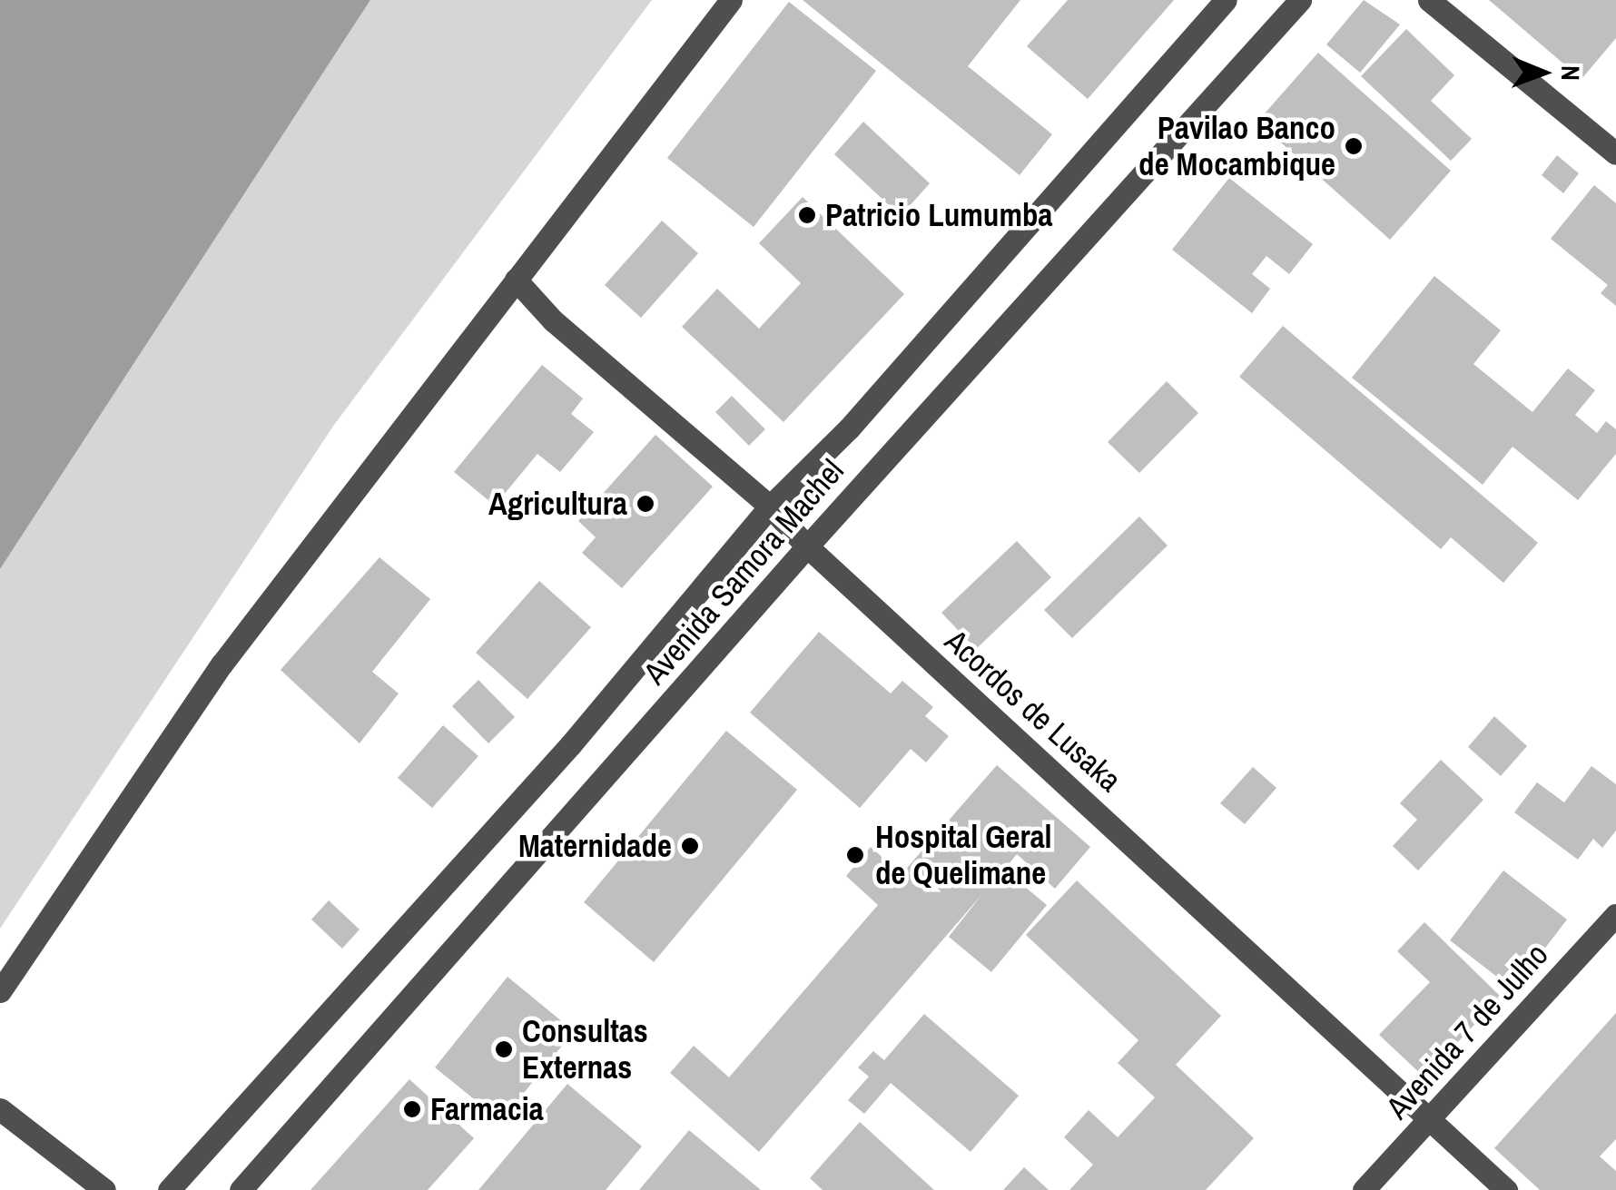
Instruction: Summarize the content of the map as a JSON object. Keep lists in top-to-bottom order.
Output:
{
  "streets": {
    "street": ["Avenida Samora Machel", "Acordos de Lusaka", "Avenida 7 de Julho"]
  },
  "crossings": [
    ["Avenida Samora Machel", "Acordos de Lusaka"],
    ["Acordos de Lusaka", "Avenida 7 de Julho"]
  ],
  "places": [
    "Pavilao Banco de Mocambique",
    "Patricio Lumumba",
    "Agricultura",
    "Maternidade",
    "Hospital Geral de Quelimane",
    "Consultas Externas",
    "Farmacia"
  ],
  "north": "right"
}
